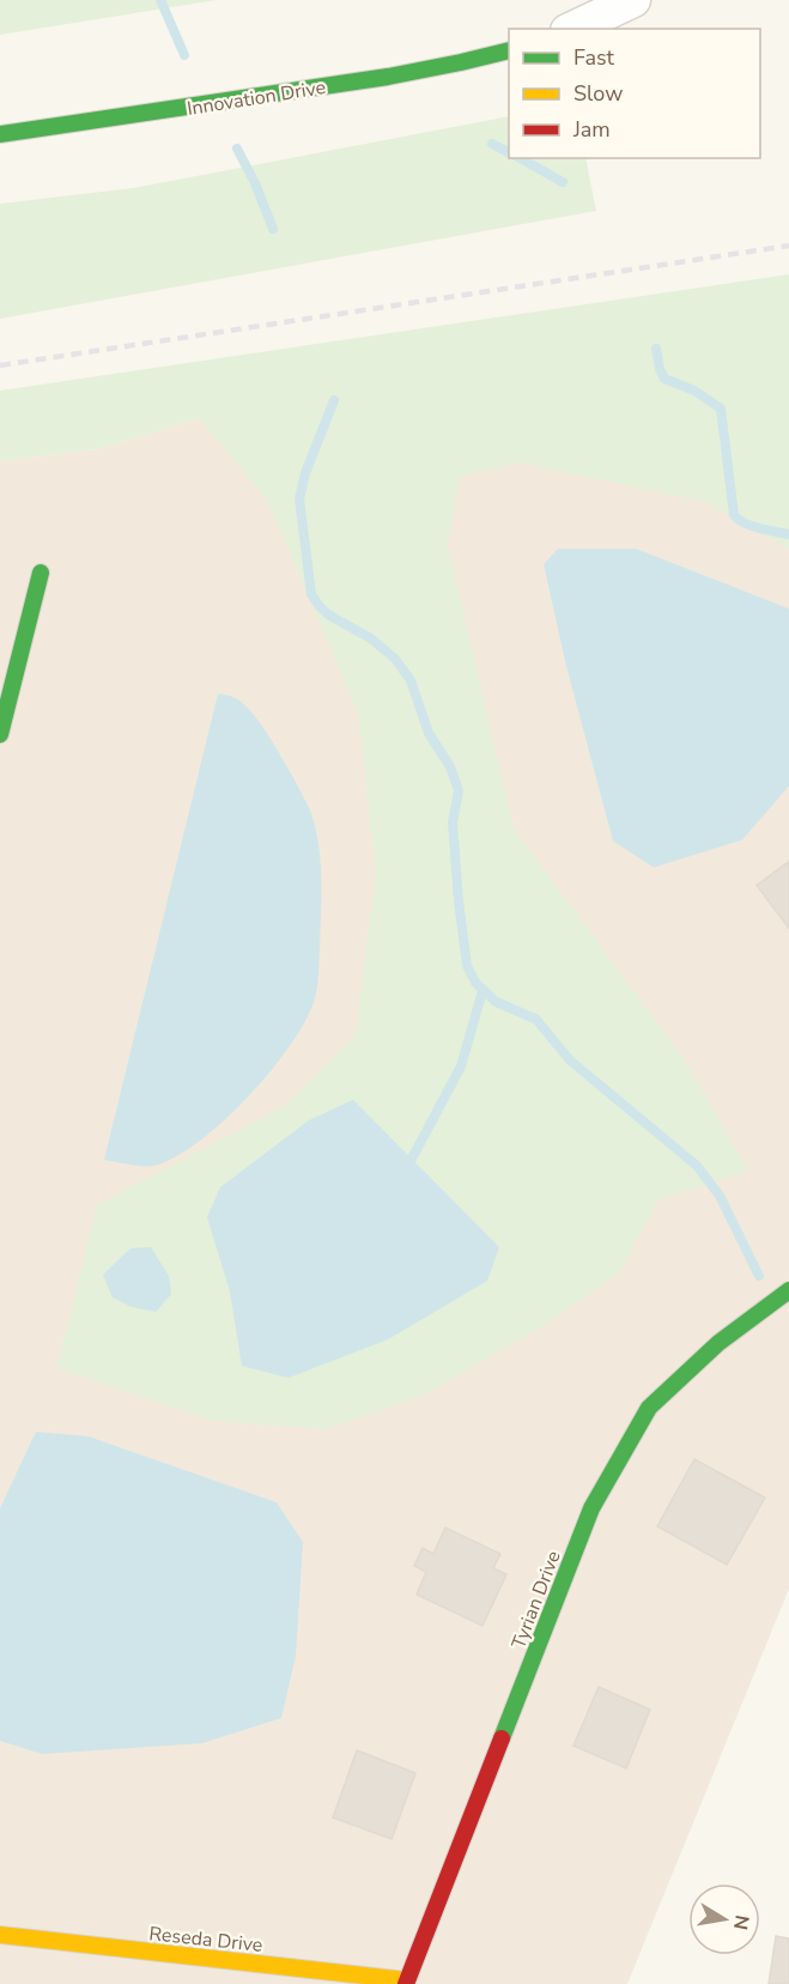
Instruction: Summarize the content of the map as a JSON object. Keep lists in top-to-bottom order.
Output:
{
  "streets": {
    "street": ["Innovation Drive", "Tyrian Drive", "Reseda Drive"]
  },
  "crossings": [
    ["Tyrian Drive", "Reseda Drive"]
  ],
  "legend": ["Fast", "Slow", "Jam"],
  "north": "right"
}
